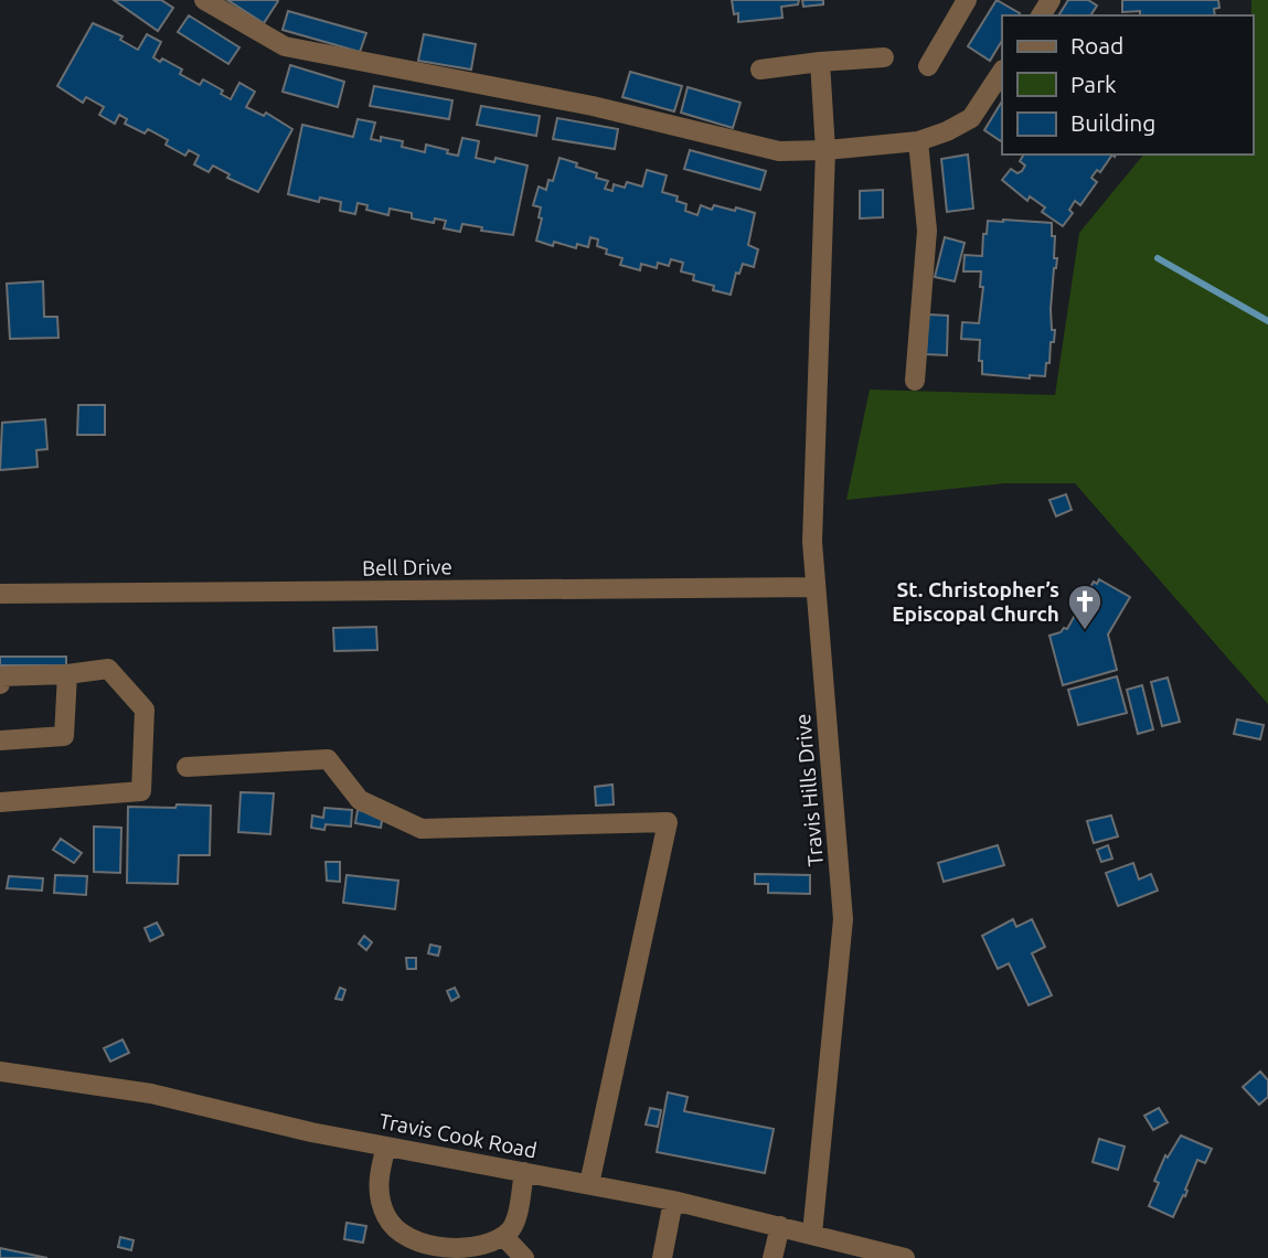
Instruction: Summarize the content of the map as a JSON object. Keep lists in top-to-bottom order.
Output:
{
  "streets": {
    "street": ["Bell Drive", "Travis Hills Drive", "Travis Cook Road"]
  },
  "crossings": [
    ["Bell Drive", "Travis Hills Drive"],
    ["Travis Hills Drive", "Travis Cook Road"]
  ],
  "places": {
    "church": ["St. Christopher’s Episcopal Church"]
  },
  "legend": ["Road", "Park", "Building"]
}
